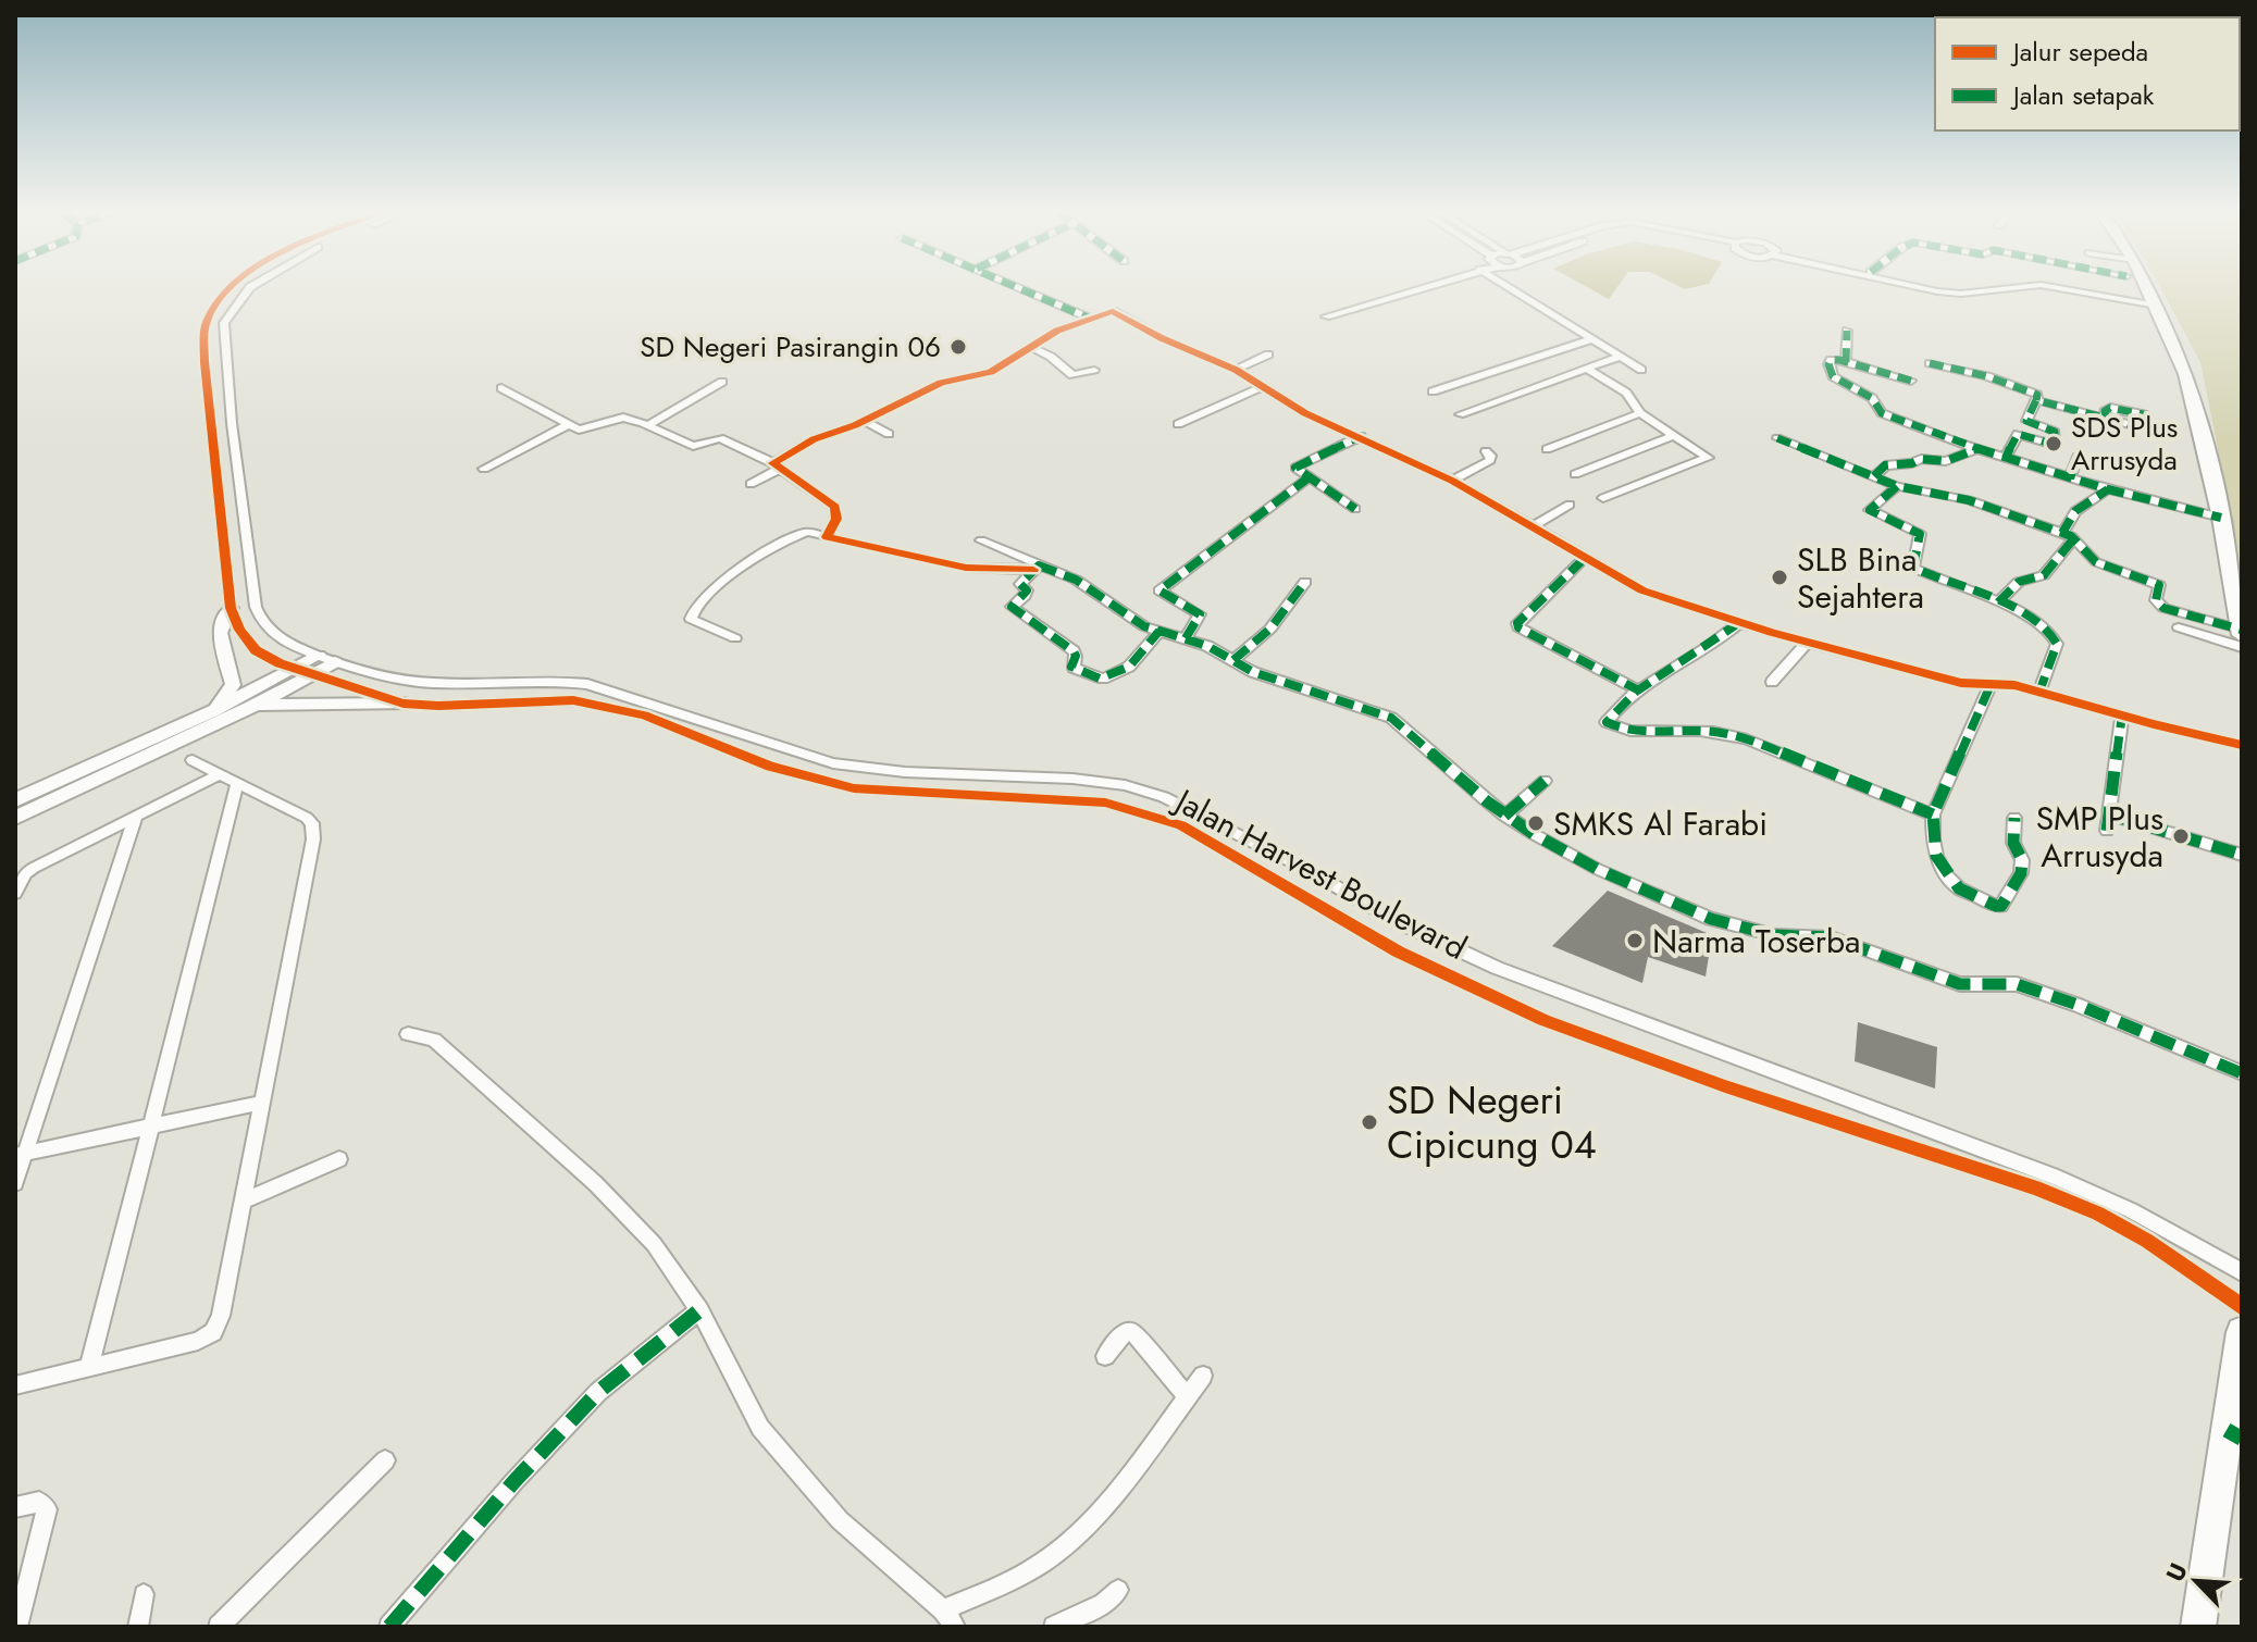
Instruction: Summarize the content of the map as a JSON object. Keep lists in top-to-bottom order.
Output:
{
  "streets": {
    "street": ["Jalan Harvest Boulevard"]
  },
  "places": [
    "SD Negeri Pasirangin 06",
    "SDS Plus Arrusyda",
    "SLB Bina Sejahtera",
    "SMKS Al Farabi",
    "SMP Plus Arrusyda",
    "Narma Toserba",
    "SD Negeri Cipicung 04"
  ],
  "legend": ["Jalur sepeda", "Jalan setapak"],
  "north": "top left"
}
